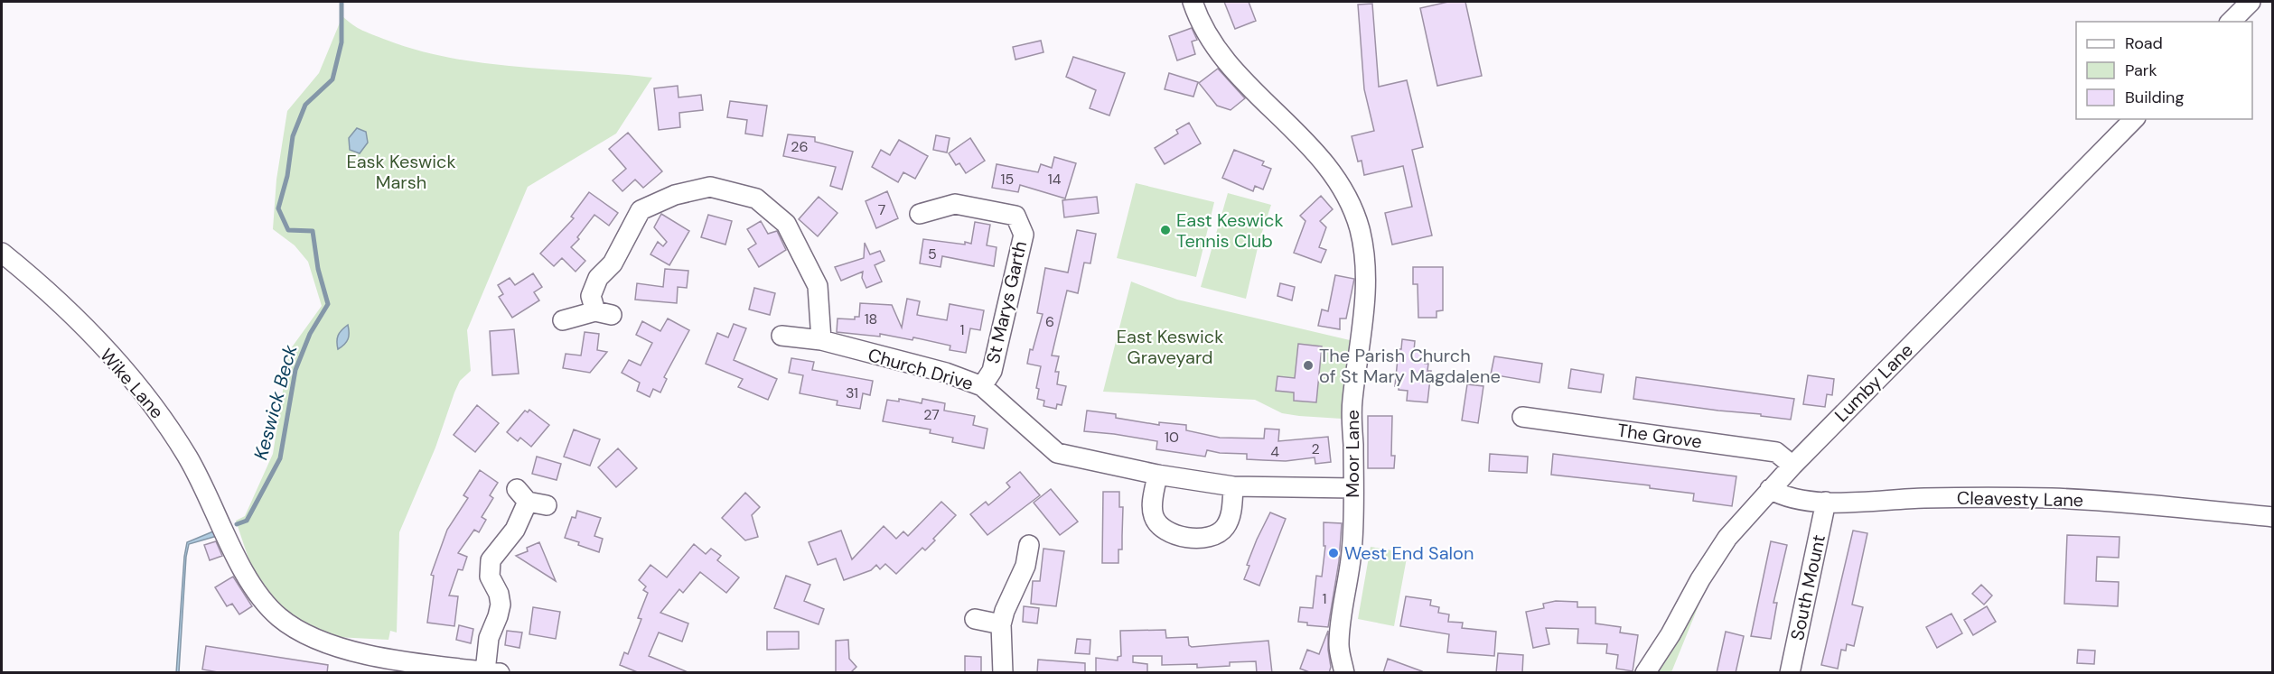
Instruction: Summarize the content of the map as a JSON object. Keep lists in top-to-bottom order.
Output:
{
  "streets": {
    "street": [
      "St Marys Garth",
      "Church Drive",
      "Lumby Lane",
      "Wike Lane",
      "The Grove",
      "Moor Lane",
      "Cleavesty Lane",
      "South Mount"
    ]
  },
  "crossings": [
    ["St Marys Garth", "Church Drive"],
    ["Church Drive", "Moor Lane"],
    ["Lumby Lane", "The Grove"],
    ["Lumby Lane", "Cleavesty Lane"],
    ["Cleavesty Lane", "South Mount"]
  ],
  "water": ["Keswick Beck"],
  "parks": ["Eask Keswick Marsh", "East Keswick Graveyard"],
  "places": ["East Keswick Tennis Club", "The Parish Church of St Mary Magdalene", "West End Salon"],
  "house_numbers": [
    "26",
    "15",
    "14",
    "7",
    "5",
    "18",
    "6",
    "1",
    "31",
    "27",
    "10",
    "2",
    "4",
    "1"
  ],
  "legend": ["Road", "Park", "Building"]
}
